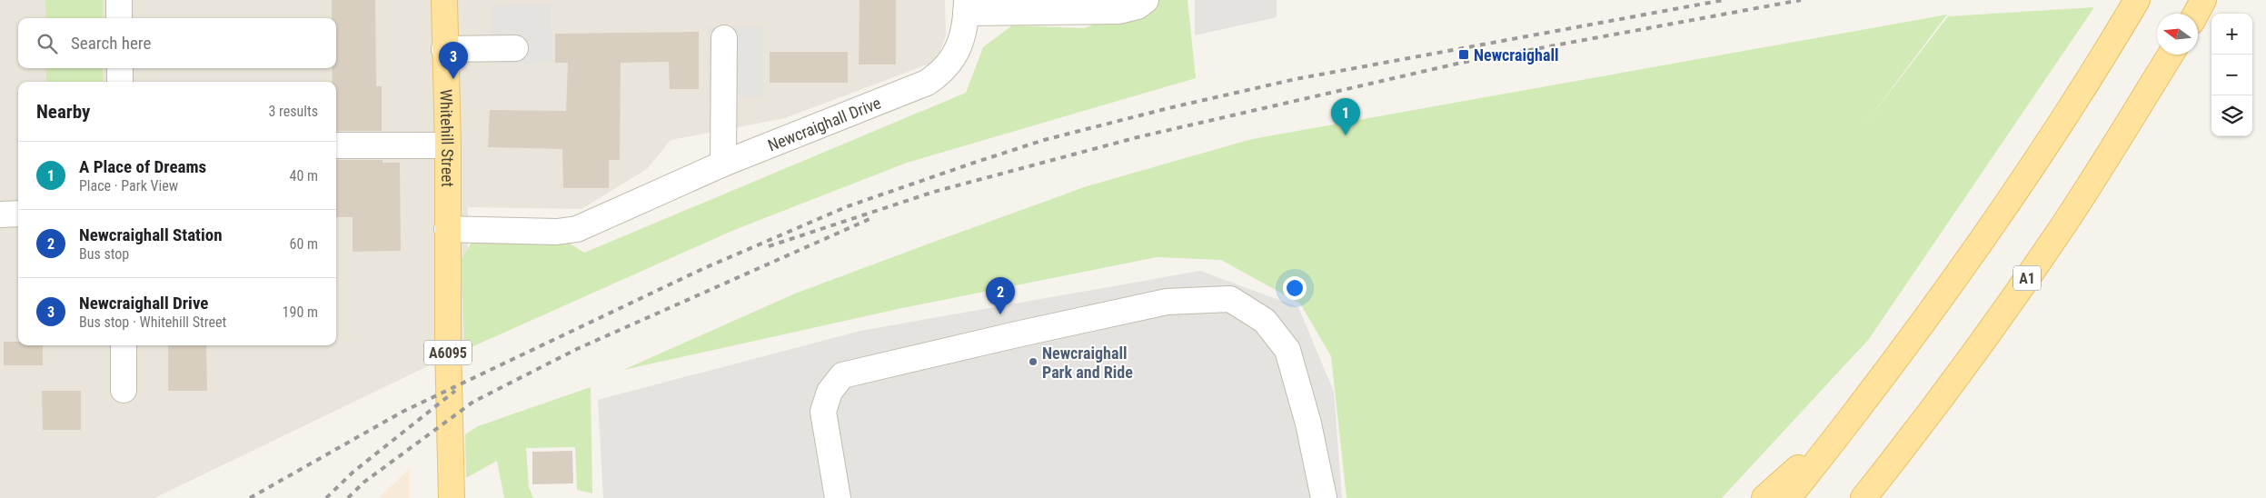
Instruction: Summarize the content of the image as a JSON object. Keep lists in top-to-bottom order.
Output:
{
  "streets": {
    "main road": ["Whitehill Street", "A1", "A6095"],
    "street": ["Newcraighall Drive"]
  },
  "crossings": [
    ["Newcraighall Drive", "Whitehill Street"],
    ["Newcraighall Drive", "A6095"],
    ["Whitehill Street", "A6095"]
  ],
  "places": {
    "transit": ["Newcraighall"],
    "other": ["Newcraighall Park and Ride"]
  },
  "north": "left",
  "page": {
    "map_buttons": ["+", "−"],
    "search": "Search here",
    "pins": ["3", "1", "2"],
    "heading": ["Nearby", "3 results"],
    "list": [
      {
        "mark": "1",
        "name": "A Place of Dreams",
        "note": "Place · Park View",
        "value": "40 m"
      },
      {
        "mark": "2",
        "name": "Newcraighall Station",
        "note": "Bus stop",
        "value": "60 m"
      },
      {
        "mark": "3",
        "name": "Newcraighall Drive",
        "note": "Bus stop · Whitehill Street",
        "value": "190 m"
      }
    ]
  }
}
